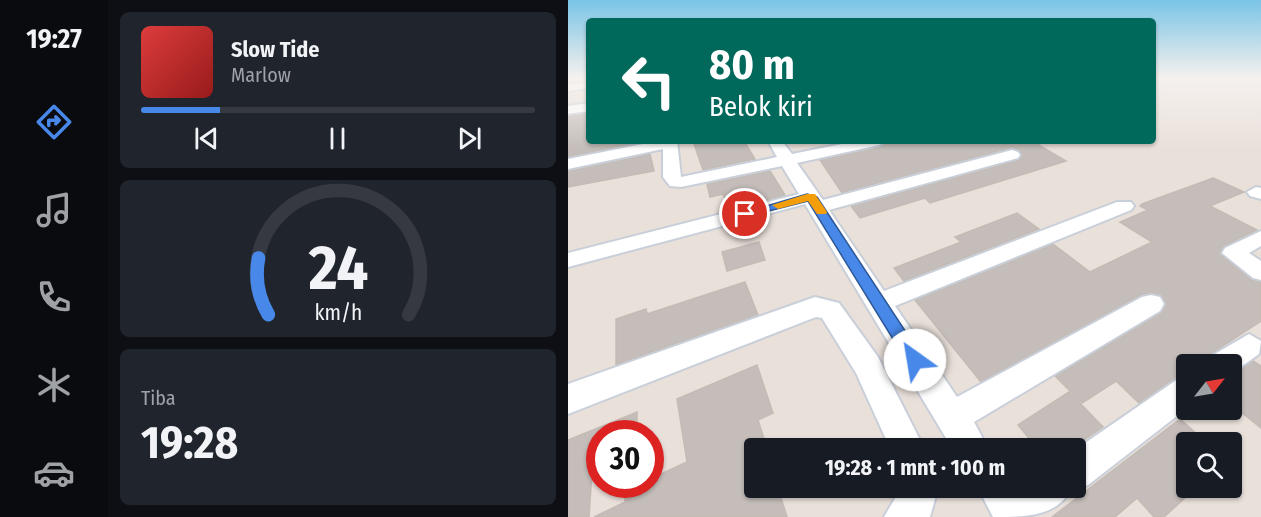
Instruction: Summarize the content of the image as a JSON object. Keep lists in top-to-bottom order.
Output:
{
  "north": "top right",
  "page": {
    "tabs": "19:27",
    "turn": ["80 m", "Belok kiri"],
    "song": ["Slow Tide", "Marlow"],
    "tile": ["Tiba", "19:28"],
    "limit": "30",
    "trip": "19:28 · 1 mnt · 100 m",
    "gauge": ["24", "km/h"]
  }
}
